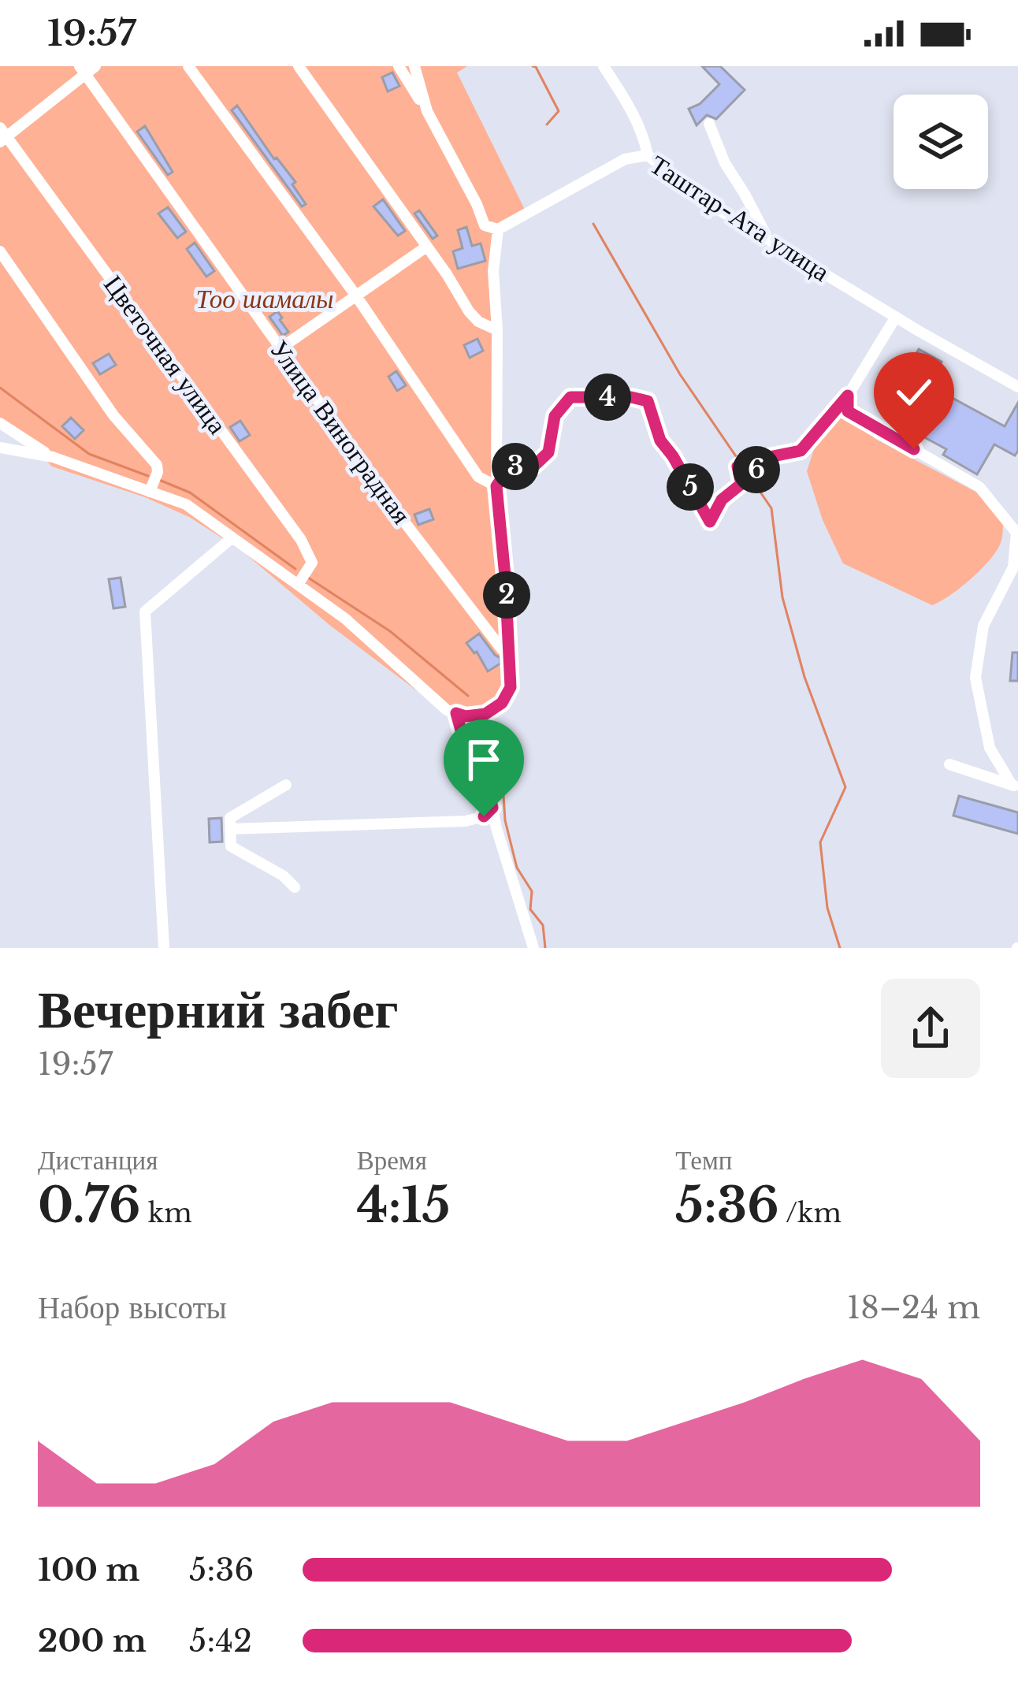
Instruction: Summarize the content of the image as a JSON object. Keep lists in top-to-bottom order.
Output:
{
  "streets": {
    "street": ["Таштар-Ата улица", "Цветочная улица", "Улица Виноградная"]
  },
  "parks": ["Тоо шамалы"],
  "page": {
    "status": "19:57",
    "pins": [
      "4",
      "3",
      "6",
      "5",
      "2"
    ],
    "heading": ["Вечерний забег", "19:57"],
    "stats": [
      ["Дистанция", "0.76 km"],
      ["Время", "4:15"],
      ["Темп", "5:36 /km"]
    ],
    "chart": ["Набор высоты", "18–24 m"],
    "list": [
      {
        "name": "100 m",
        "note": "5:36"
      },
      {
        "name": "200 m",
        "note": "5:42"
      }
    ]
  }
}
